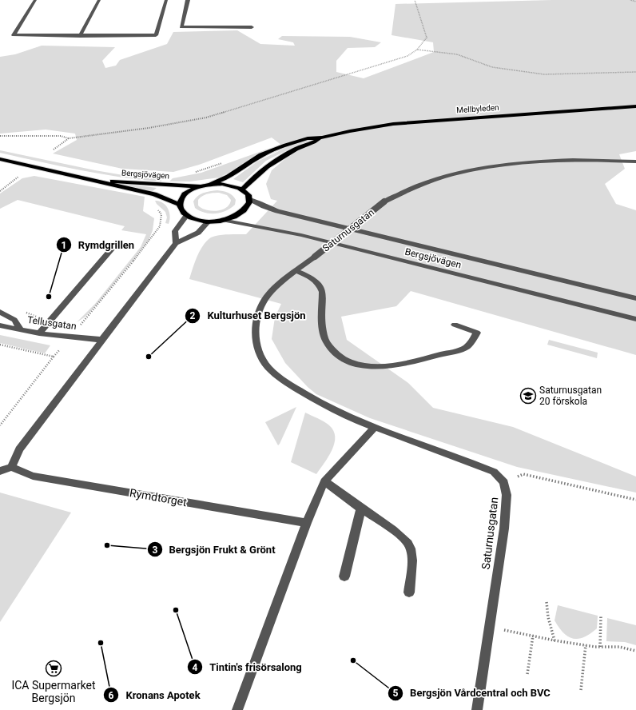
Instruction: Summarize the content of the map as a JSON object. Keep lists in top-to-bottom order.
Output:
{
  "streets": {
    "main road": ["Mellbyleden", "Bergsjövägen"],
    "street": ["Saturnusgatan", "Tellusgatan", "Rymdtorget"]
  },
  "crossings": [
    ["Mellbyleden", "Bergsjövägen"]
  ],
  "places": {
    "other": [
      "Rymdgrillen",
      "Kulturhuset Bergsjön",
      "Bergsjön Frukt & Grönt",
      "Tintin's frisörsalong",
      "Kronans Apotek",
      "Bergsjön Vårdcentral och BVC"
    ],
    "school or university": ["Saturnusgatan 20 förskola"],
    "supermarket": ["ICA Supermarket Bergsjön"]
  }
}
